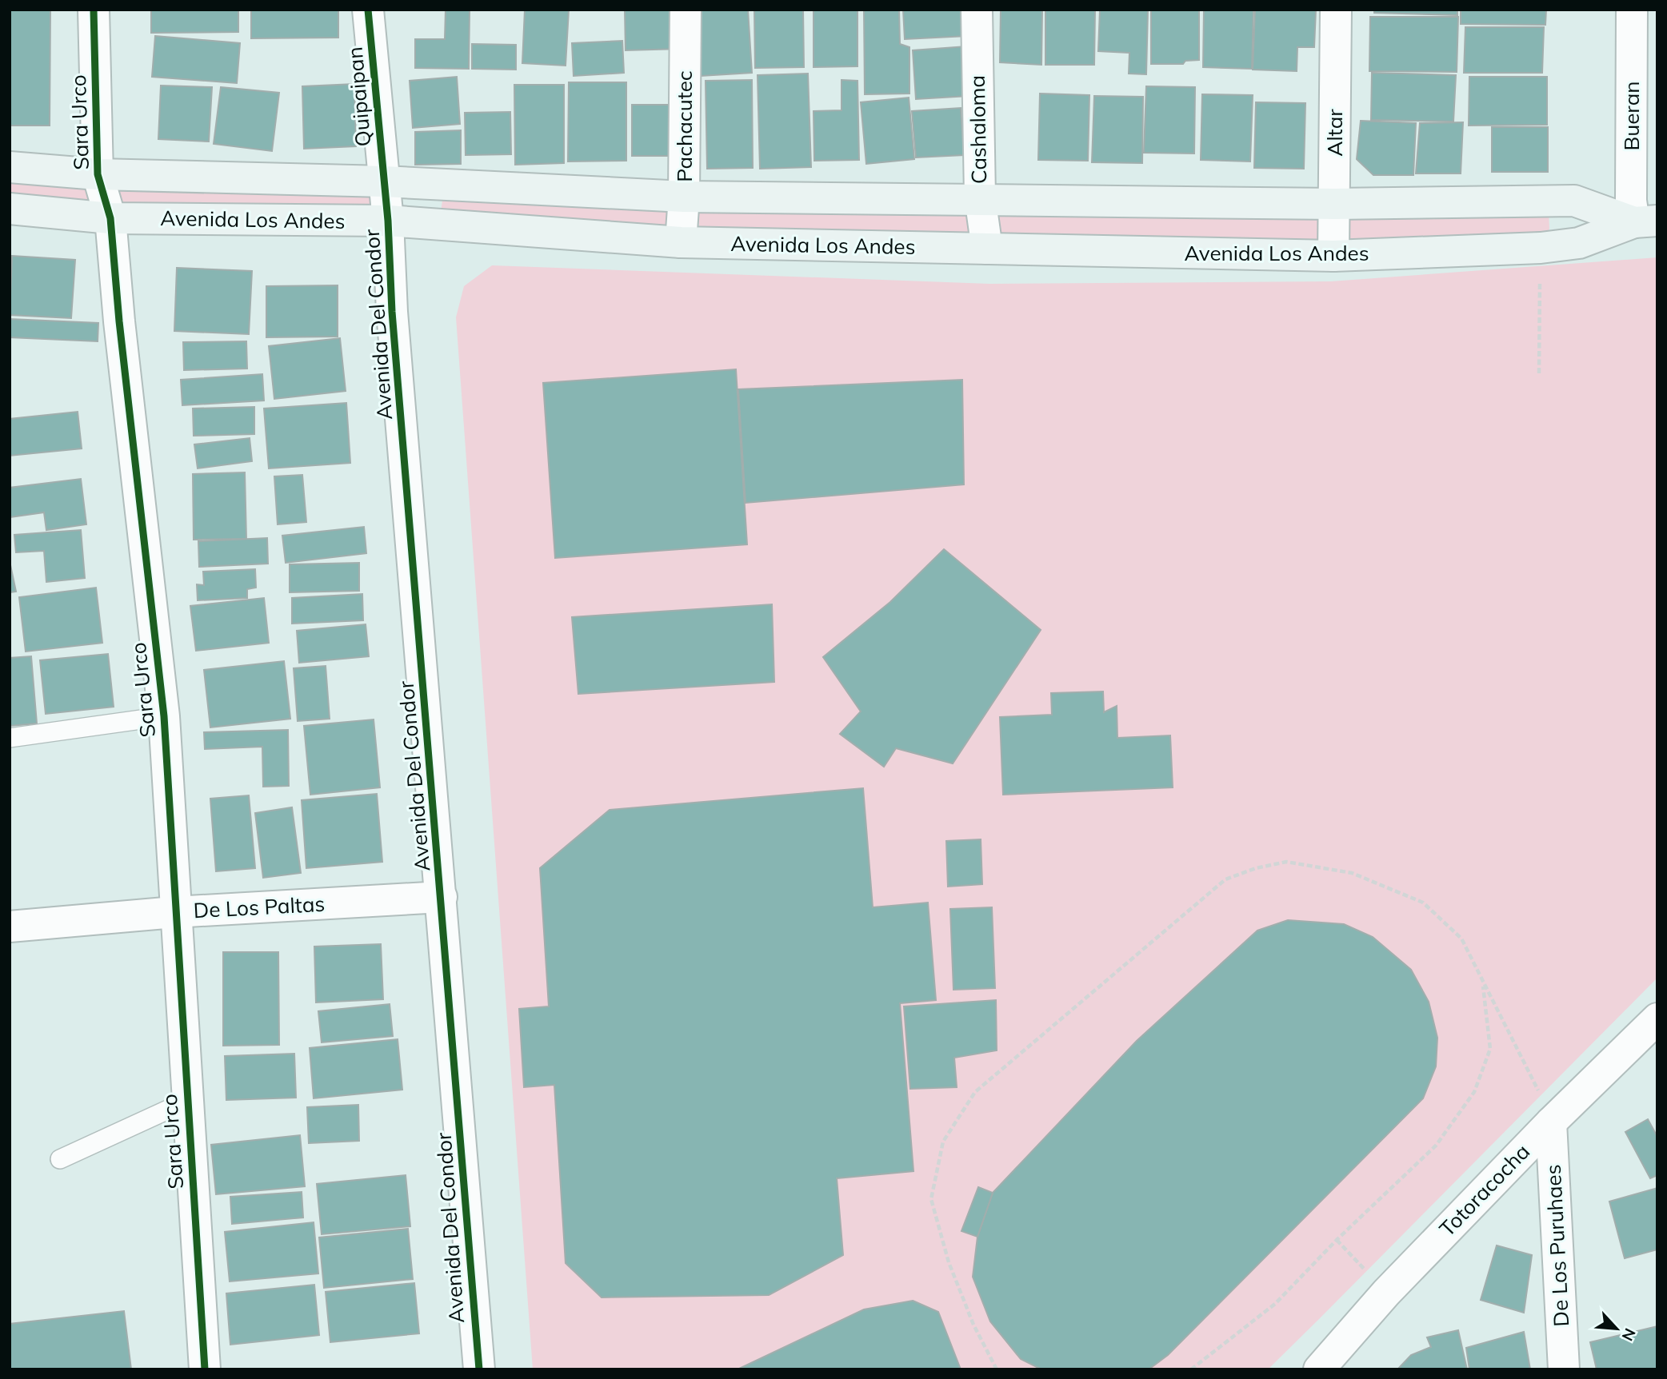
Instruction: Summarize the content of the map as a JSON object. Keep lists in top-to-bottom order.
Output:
{
  "streets": {
    "main road": ["Avenida Los Andes"],
    "street": [
      "Quipaipan",
      "Bueran",
      "Sara Urco",
      "Pachacutec",
      "Cashaloma",
      "Altar",
      "Avenida Del Condor",
      "De Los Paltas",
      "Totoracocha",
      "De Los Puruhaes"
    ]
  },
  "crossings": [
    ["Quipaipan", "Avenida Los Andes"],
    ["Quipaipan", "Avenida Del Condor"],
    ["Bueran", "Avenida Los Andes"],
    ["Sara Urco", "Avenida Los Andes"],
    ["Sara Urco", "De Los Paltas"],
    ["Pachacutec", "Avenida Los Andes"],
    ["Cashaloma", "Avenida Los Andes"],
    ["Altar", "Avenida Los Andes"],
    ["Avenida Los Andes", "Avenida Del Condor"],
    ["Avenida Del Condor", "De Los Paltas"],
    ["Totoracocha", "De Los Puruhaes"]
  ],
  "north": "bottom right"
}
